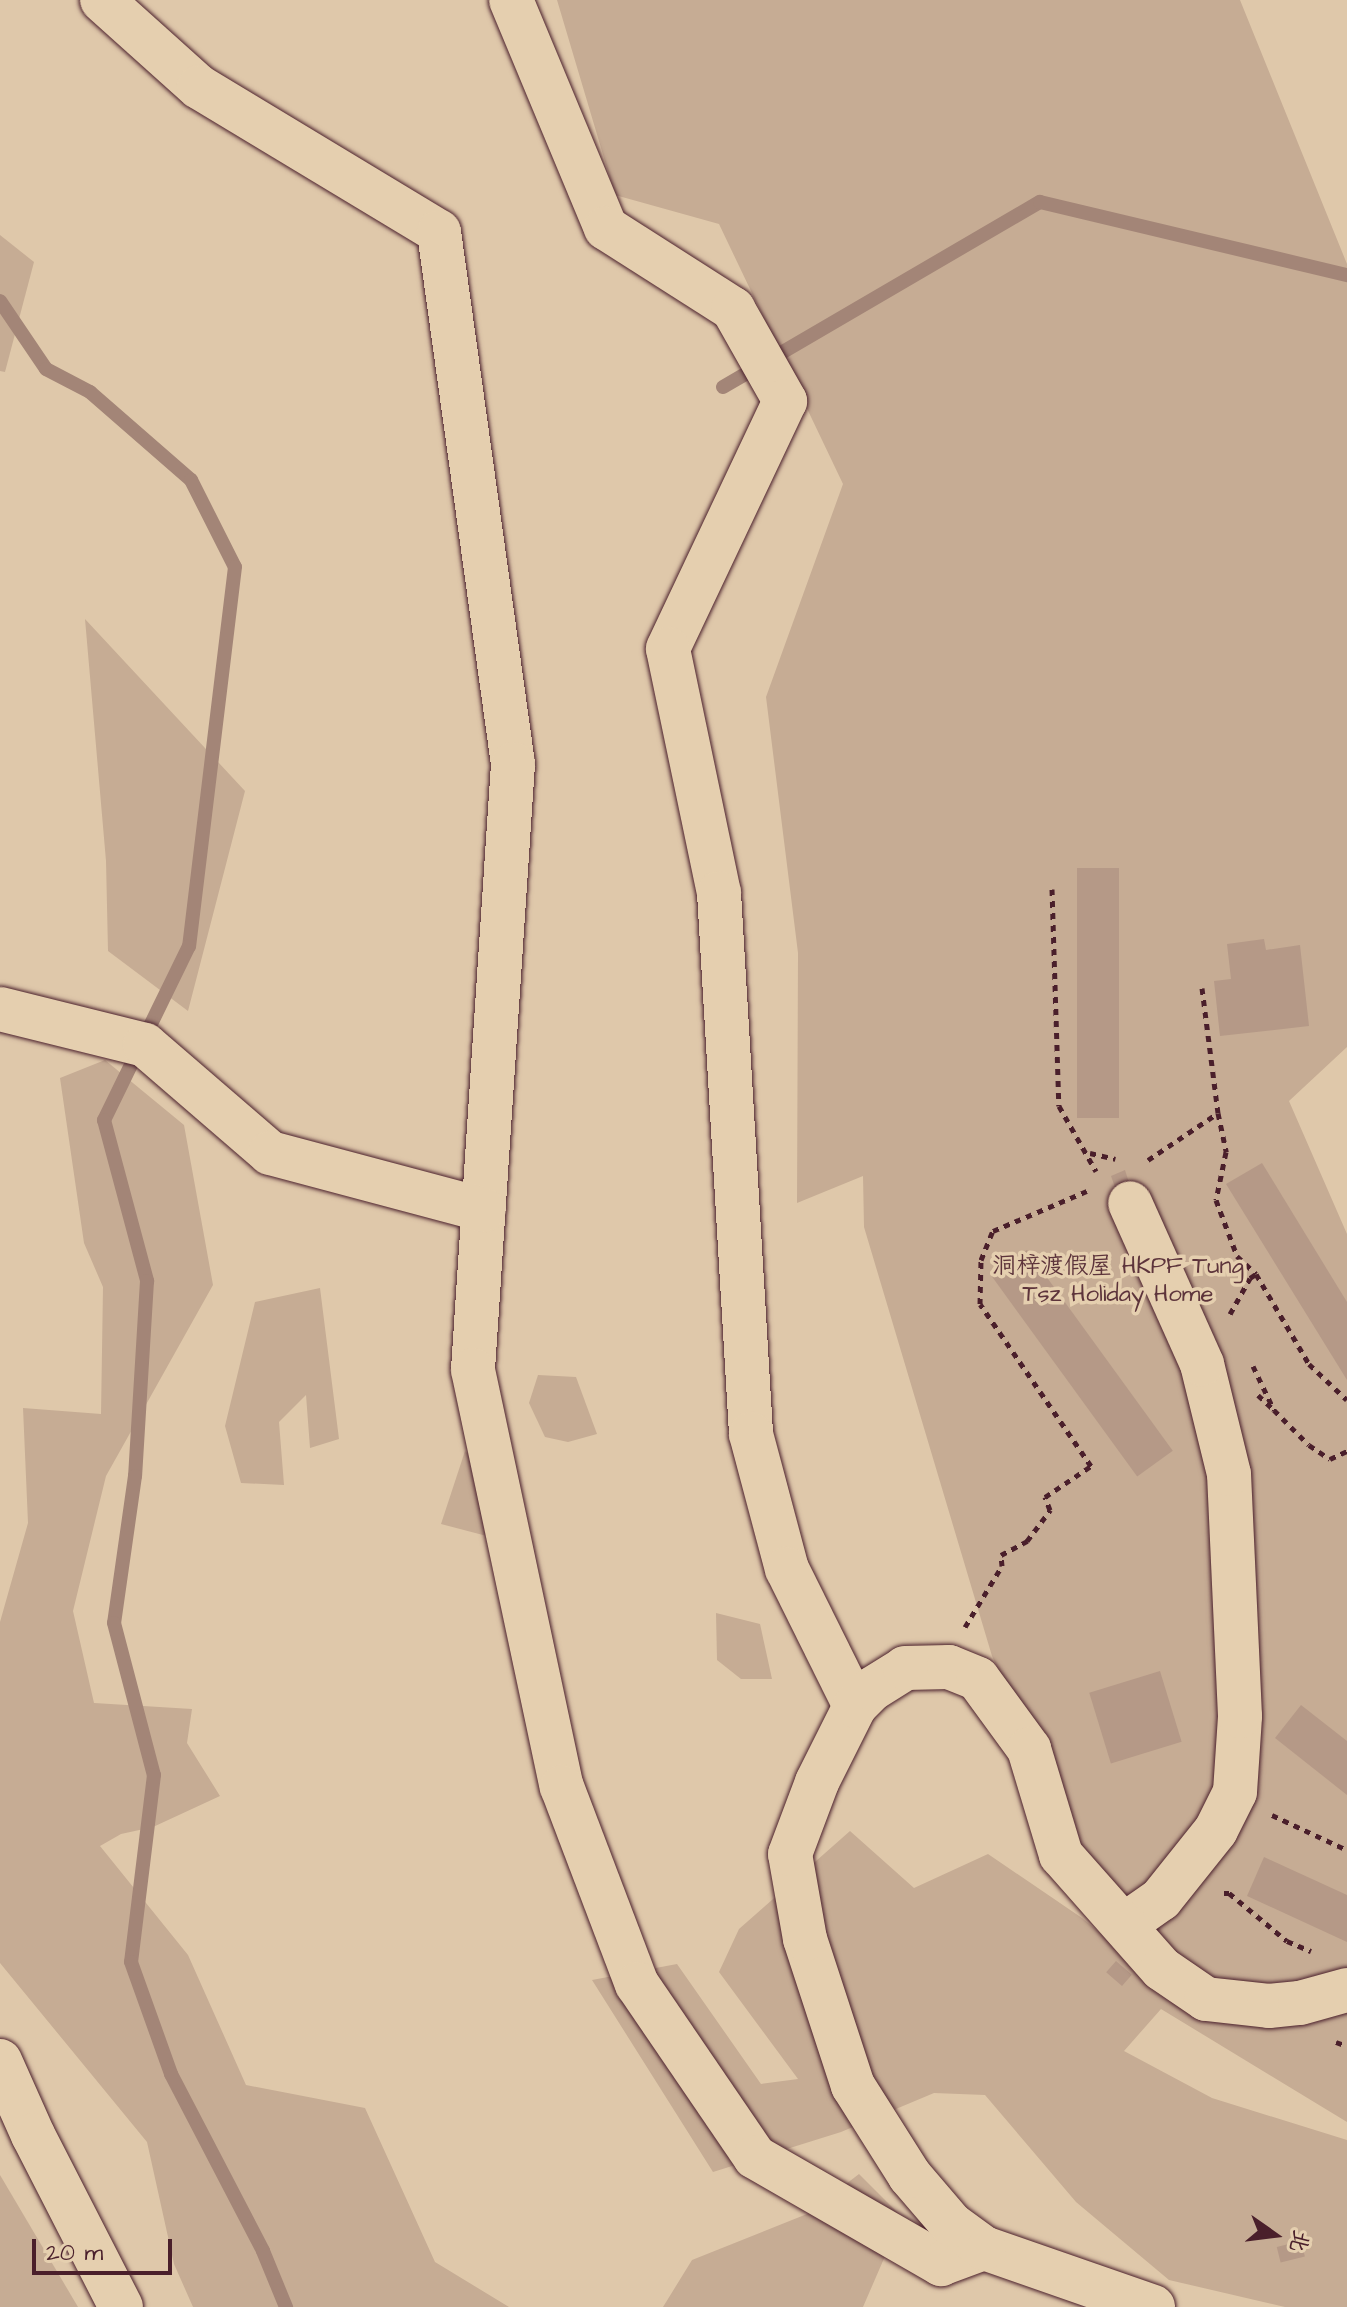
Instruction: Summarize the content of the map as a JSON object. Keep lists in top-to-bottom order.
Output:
{
  "parks": ["洞梓渡假屋 HKPF Tung Tsz Holiday Home"],
  "scale_bar": "20 m",
  "north": "right"
}
